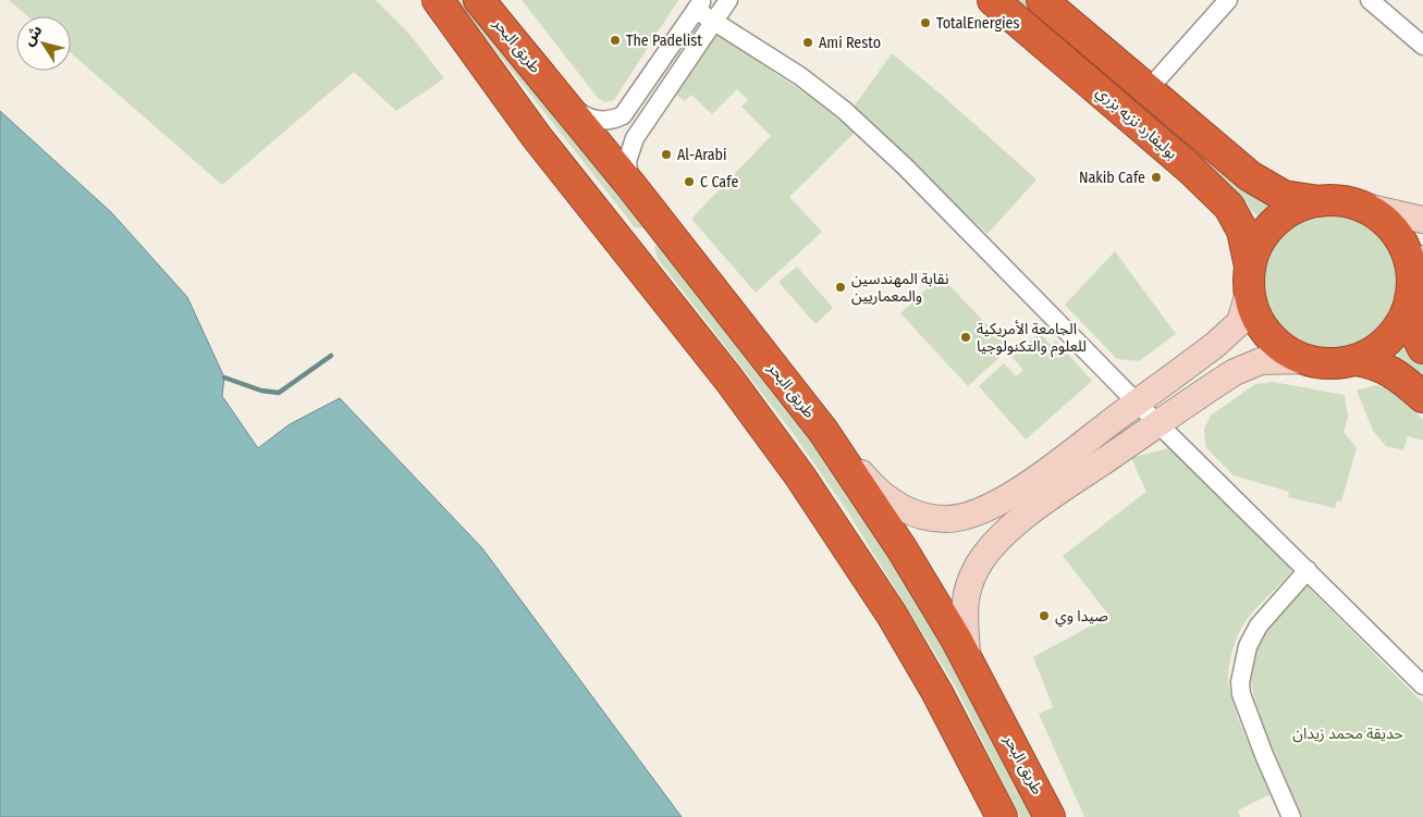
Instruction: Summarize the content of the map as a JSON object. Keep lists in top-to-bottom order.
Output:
{
  "streets": {
    "highway": ["طريق البحر", "بوليفارد نزيه بزري"]
  },
  "parks": ["حديقة محمد زيدان"],
  "places": [
    "TotalEnergies",
    "The Padelist",
    "Ami Resto",
    "Al-Arabi",
    "Nakib Cafe",
    "C Cafe",
    "نقابة المهندسين والمعماريين",
    "الجامعة الأمريكية للعلوم والتكنولوجيا",
    "صيدا وي"
  ],
  "north": "top left"
}
